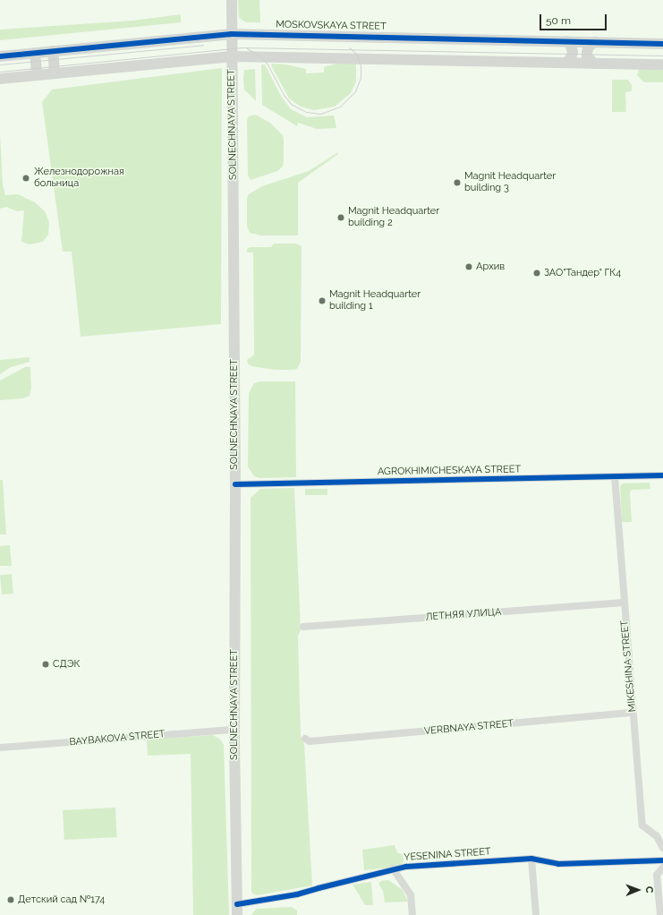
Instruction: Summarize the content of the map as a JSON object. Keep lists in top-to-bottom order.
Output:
{
  "streets": {
    "street": [
      "MOSKOVSKAYA STREET",
      "SOLNECHNAYA STREET",
      "AGROKHIMICHESKAYA STREET",
      "ЛЕТНЯЯ УЛИЦА",
      "MIKESHINA STREET",
      "VERBNAYA STREET",
      "BAYBAKOVA STREET",
      "YESENINA STREET"
    ]
  },
  "crossings": [
    ["MOSKOVSKAYA STREET", "SOLNECHNAYA STREET"],
    ["SOLNECHNAYA STREET", "AGROKHIMICHESKAYA STREET"],
    ["SOLNECHNAYA STREET", "BAYBAKOVA STREET"],
    ["SOLNECHNAYA STREET", "YESENINA STREET"],
    ["AGROKHIMICHESKAYA STREET", "MIKESHINA STREET"],
    ["ЛЕТНЯЯ УЛИЦА", "MIKESHINA STREET"],
    ["MIKESHINA STREET", "VERBNAYA STREET"]
  ],
  "places": [
    "Железнодорожная больница",
    "Magnit Headquarter building 3",
    "Magnit Headquarter building 2",
    "Архив",
    "ЗАО\"Тандер\" ГК4",
    "Magnit Headquarter building 1",
    "СДЭК",
    "Детский сад №174"
  ],
  "scale_bar": "50 m",
  "north": "right"
}
